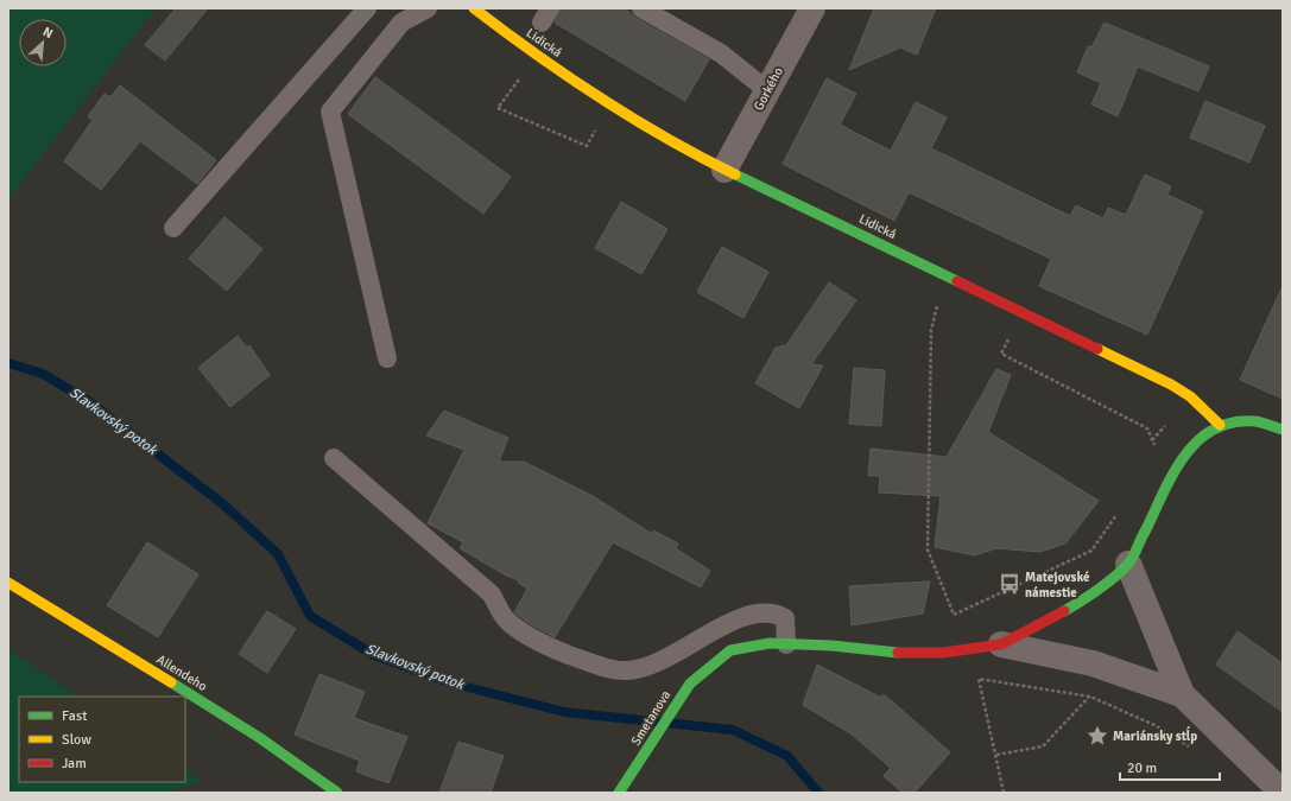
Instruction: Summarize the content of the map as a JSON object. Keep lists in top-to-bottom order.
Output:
{
  "streets": {
    "street": [
      "Lidická",
      "Gorkého",
      "Allendeho",
      "Smetanova"
    ]
  },
  "crossings": [
    ["Lidická", "Gorkého"]
  ],
  "water": ["Slavkovský potok"],
  "places": {
    "bus stop": ["Matejovské námestie"],
    "place": ["Mariánsky stĺp"]
  },
  "legend": ["Fast", "Slow", "Jam"],
  "scale_bar": "20 m",
  "north": "top right"
}
